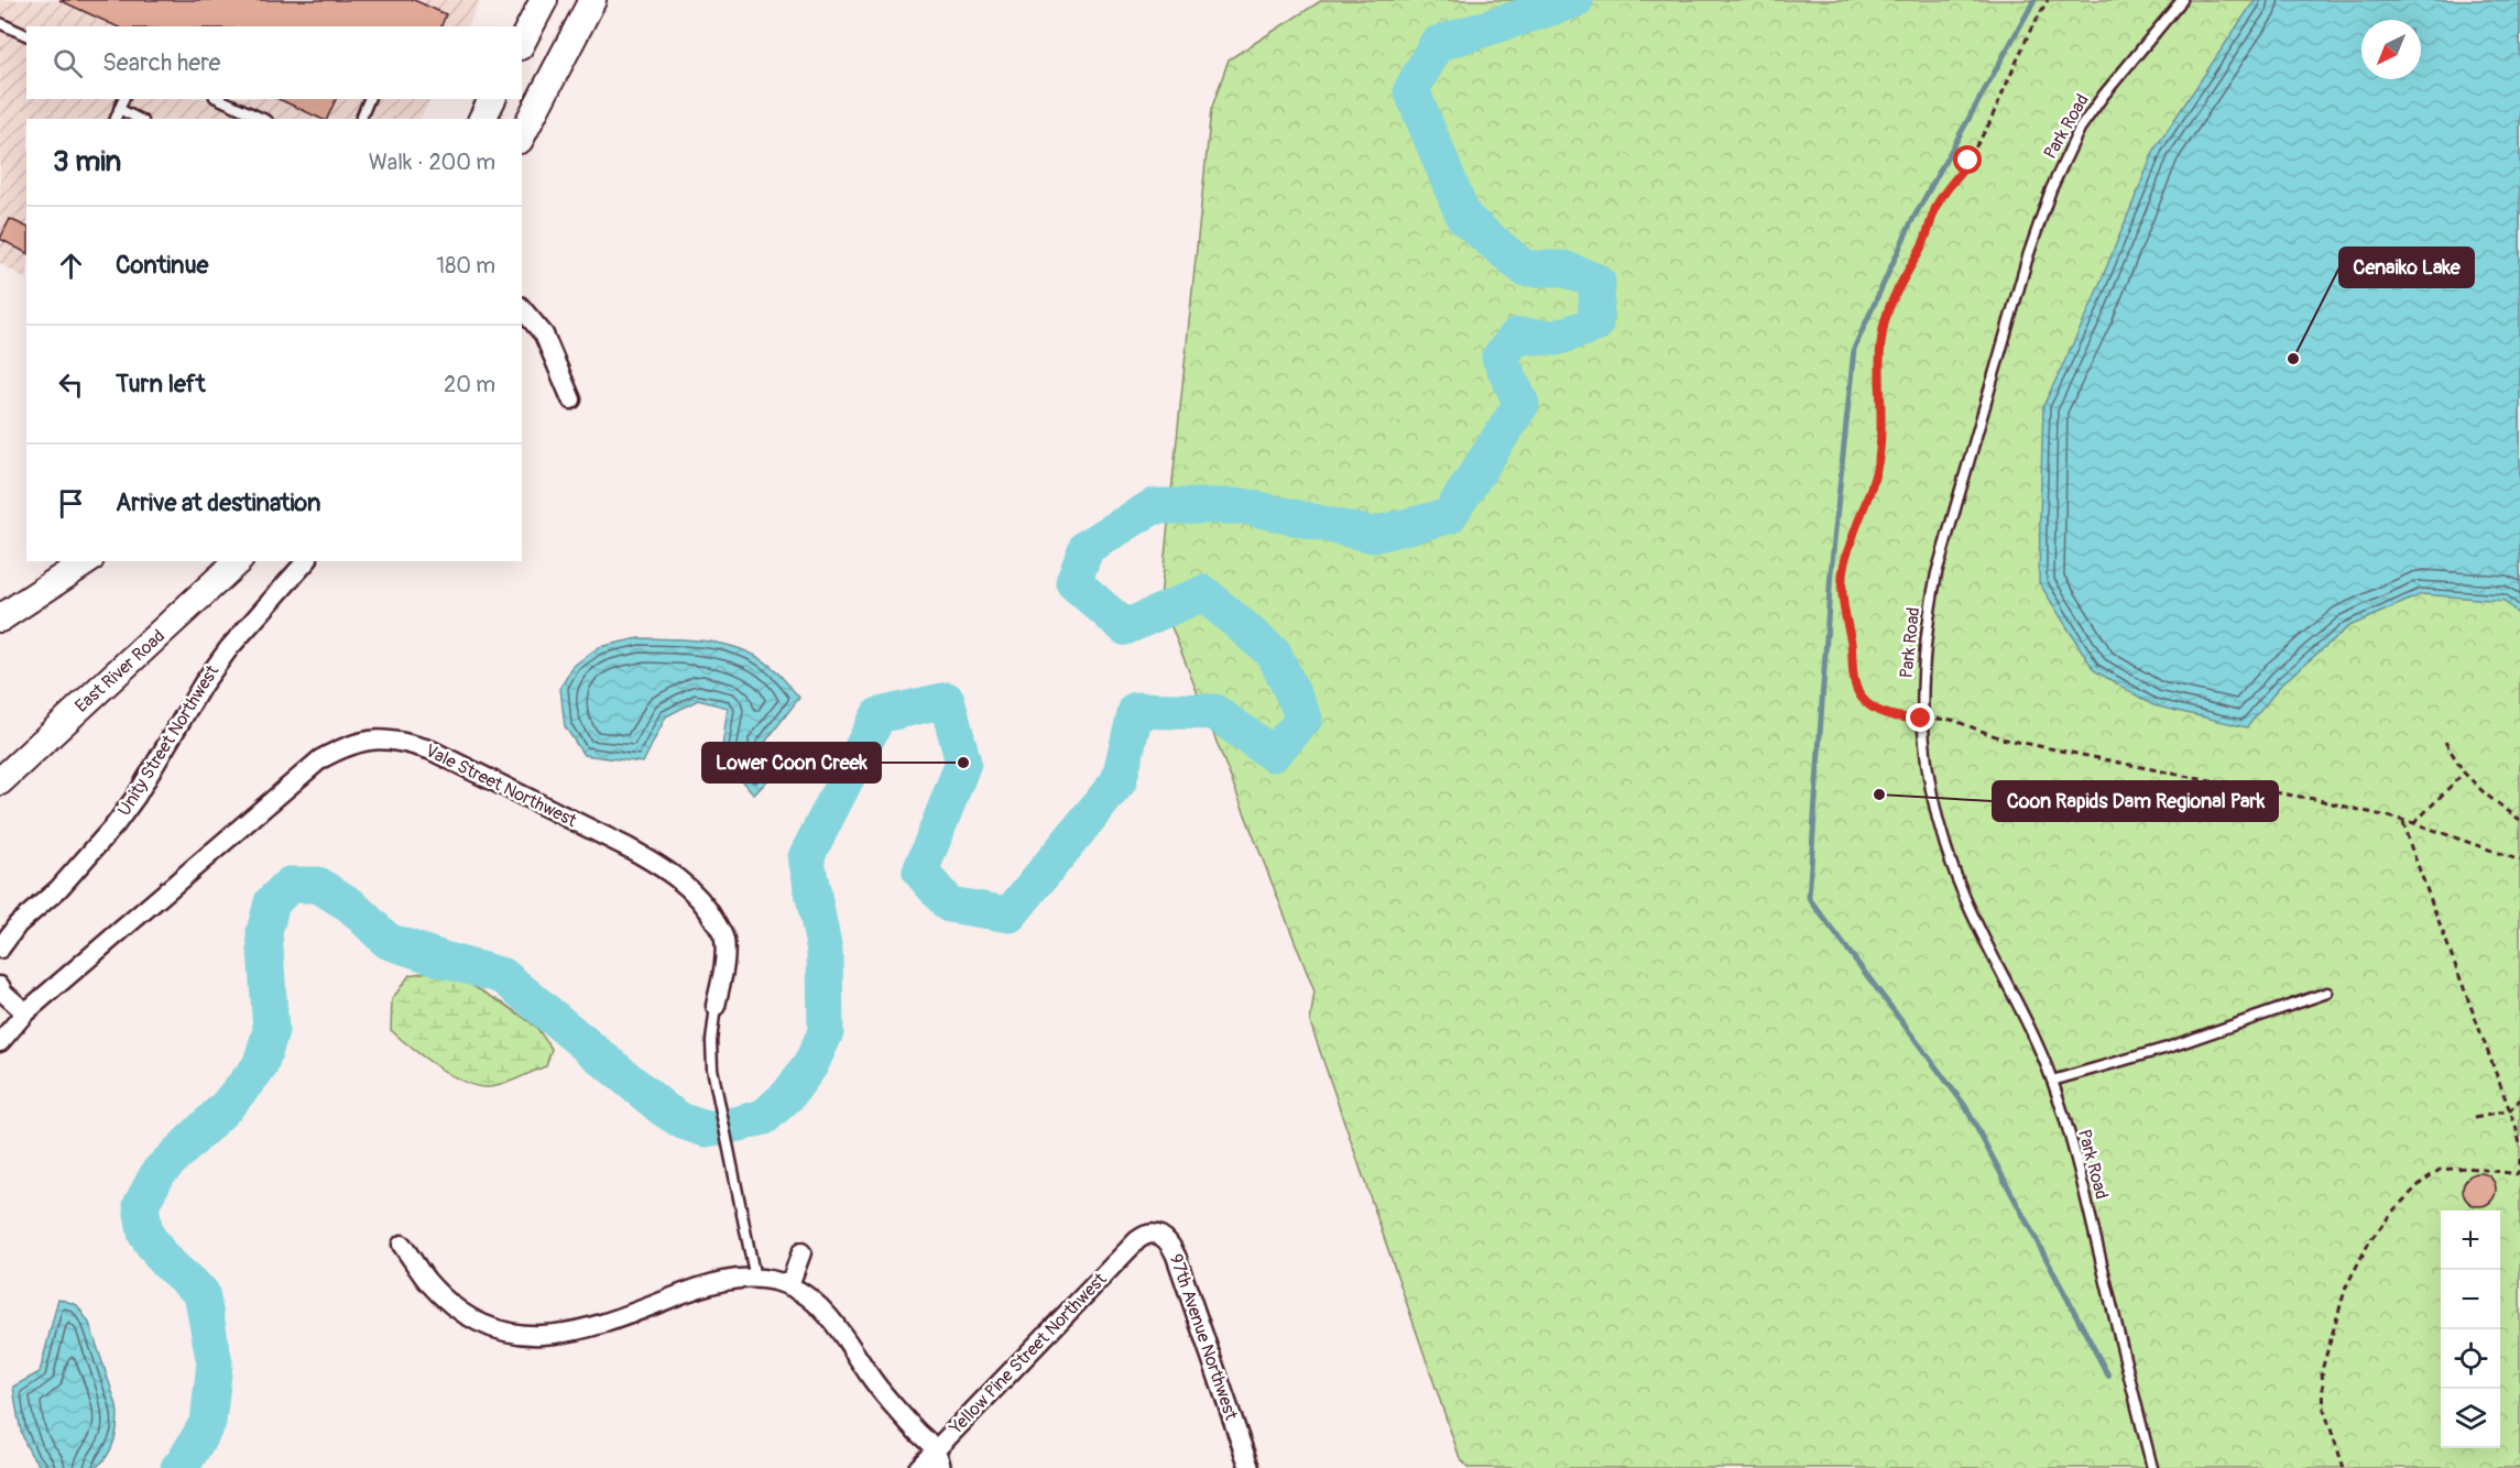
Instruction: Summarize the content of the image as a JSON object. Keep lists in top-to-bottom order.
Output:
{
  "streets": {
    "main road": ["East River Road"],
    "street": [
      "Unity Street Northwest",
      "Vale Street Northwest",
      "97th Avenue Northwest",
      "Yellow Pine Street Northwest"
    ],
    "lane": ["Park Road"]
  },
  "crossings": [
    ["97th Avenue Northwest", "Yellow Pine Street Northwest"]
  ],
  "places": ["Cenaiko Lake", "Lower Coon Creek", "Coon Rapids Dam Regional Park"],
  "north": "bottom left",
  "page": {
    "search": "Search here",
    "heading": ["3 min", "Walk · 200 m"],
    "list": [
      ["Continue", "180 m"],
      ["Turn left", "20 m"],
      "Arrive at destination"
    ],
    "map_buttons": ["+", "−"]
  }
}
